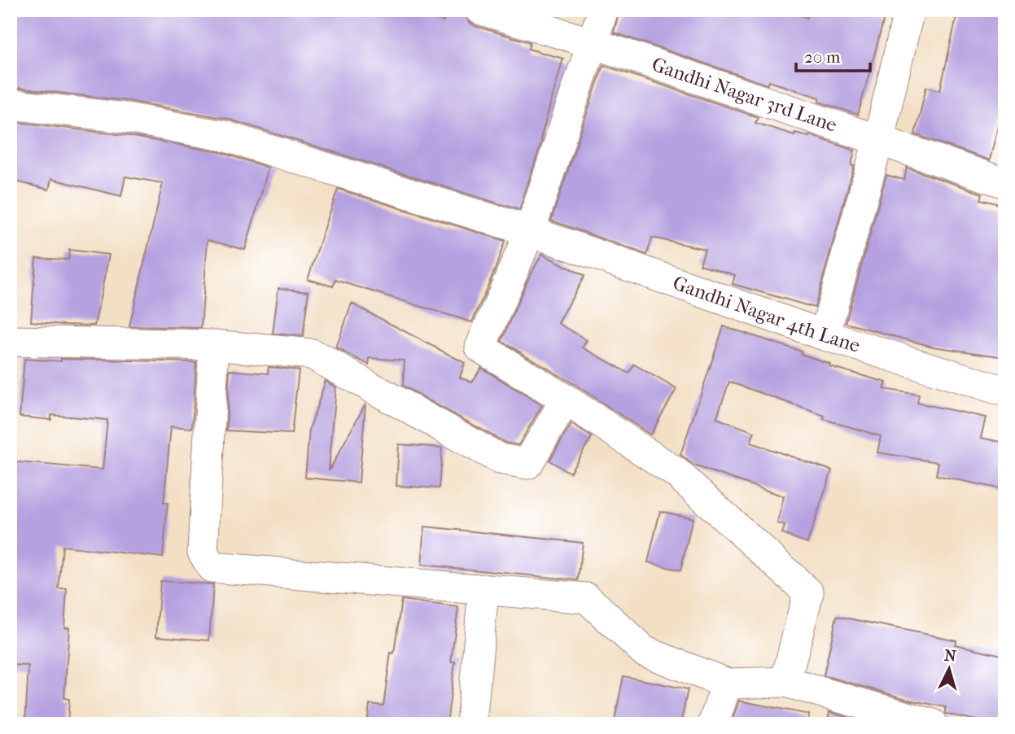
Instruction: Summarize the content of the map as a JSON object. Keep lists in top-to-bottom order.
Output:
{
  "streets": {
    "street": ["Gandhi Nagar 3rd Lane", "Gandhi Nagar 4th Lane"]
  },
  "scale_bar": "20 m",
  "north": "top"
}
